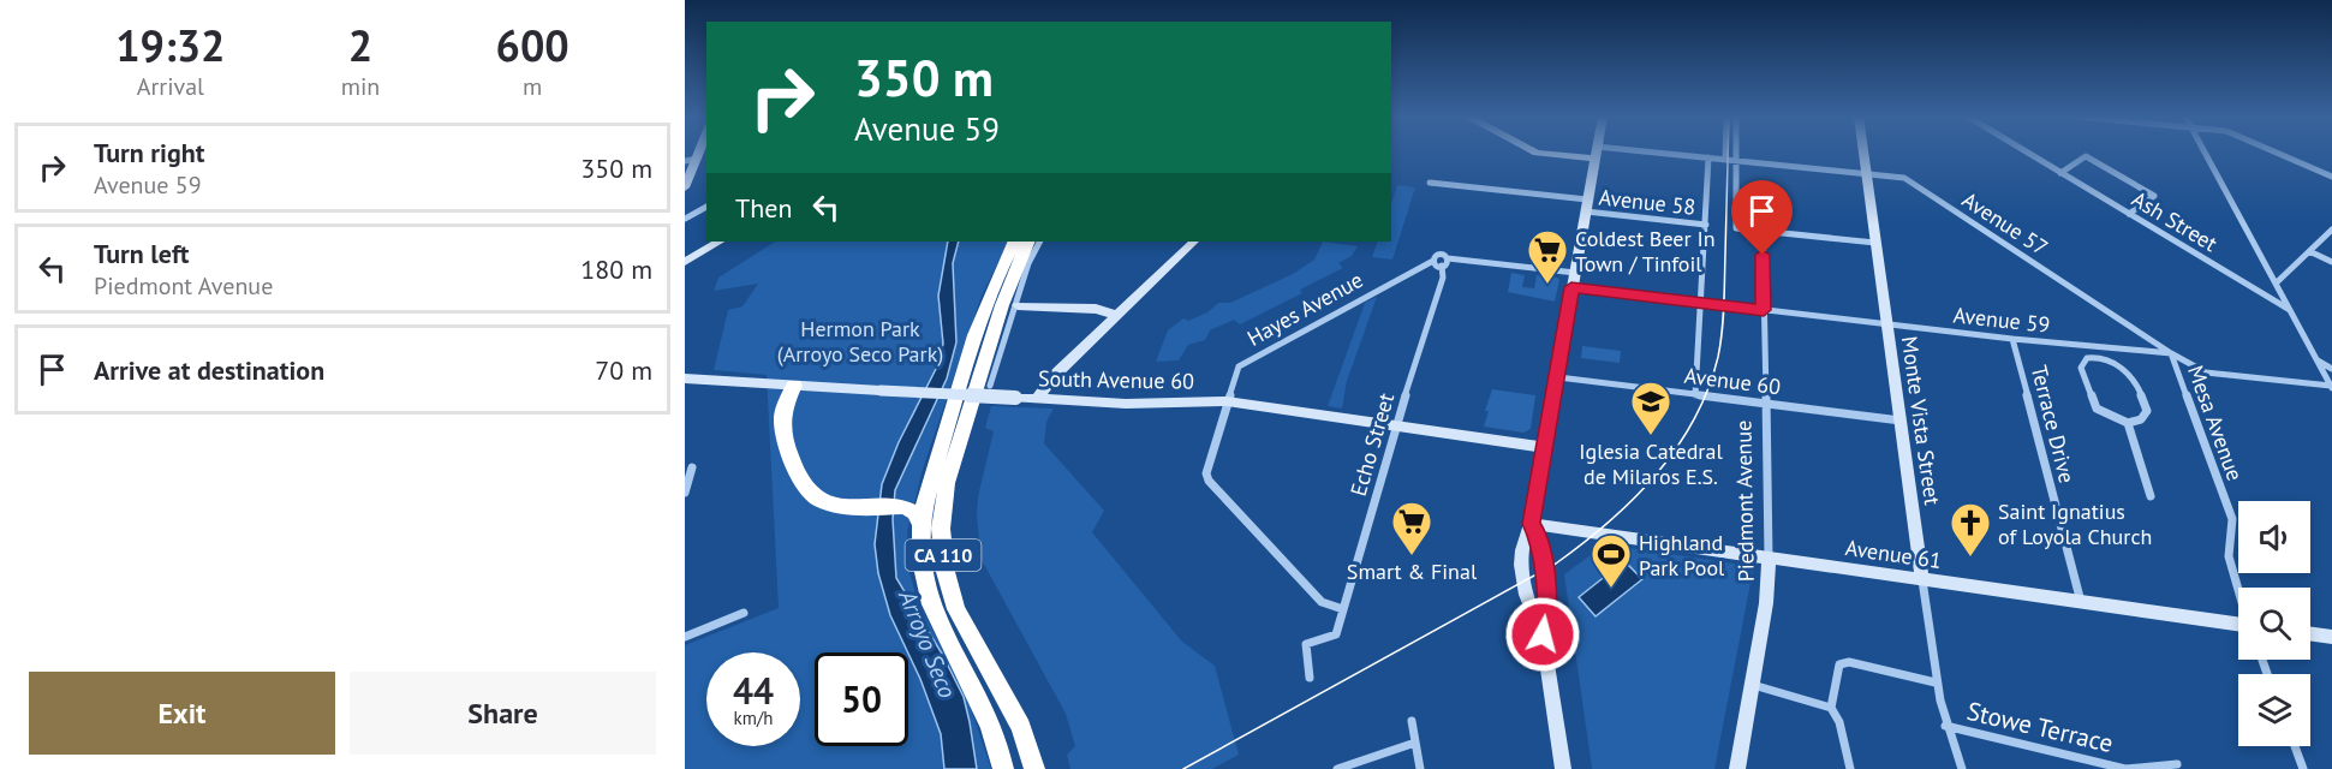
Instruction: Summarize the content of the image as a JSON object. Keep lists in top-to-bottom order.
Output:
{
  "streets": {
    "highway": ["CA 110"],
    "street": [
      "Avenue 58",
      "Ash Street",
      "Avenue 57",
      "Hayes Avenue",
      "Avenue 59",
      "South Avenue 60",
      "Avenue 60",
      "Monte Vista Street",
      "Mesa Avenue",
      "Terrace Drive",
      "Echo Street",
      "Piedmont Avenue",
      "Avenue 61",
      "Stowe Terrace"
    ]
  },
  "crossings": [
    ["Avenue 57", "Avenue 59"],
    ["Avenue 57", "Monte Vista Street"],
    ["Avenue 57", "Mesa Avenue"],
    ["Hayes Avenue", "South Avenue 60"],
    ["Hayes Avenue", "Echo Street"],
    ["Avenue 59", "Monte Vista Street"],
    ["Avenue 59", "Mesa Avenue"],
    ["Avenue 59", "Terrace Drive"],
    ["Avenue 59", "Piedmont Avenue"],
    ["South Avenue 60", "Echo Street"],
    ["Avenue 60", "Monte Vista Street"],
    ["Avenue 60", "Piedmont Avenue"],
    ["Monte Vista Street", "Avenue 61"],
    ["Monte Vista Street", "Stowe Terrace"],
    ["Terrace Drive", "Avenue 61"],
    ["Piedmont Avenue", "Avenue 61"]
  ],
  "water": ["Arroyo Seco"],
  "parks": ["Hermon Park (Arroyo Seco Park)"],
  "places": {
    "supermarket": ["Coldest Beer In Town / Tinfoil", "Smart & Final"],
    "school or university": ["Iglesia Catedral de Milaros E.S."],
    "church": ["Saint Ignatius of Loyola Church"],
    "sports": ["Highland Park Pool"]
  },
  "page": {
    "eta": [
      "19:32",
      "Arrival",
      "2",
      "min",
      "600",
      "m"
    ],
    "turn": ["350 m", "Avenue 59"],
    "list": [
      {
        "name": "Turn right",
        "note": "Avenue 59",
        "value": "350 m"
      },
      {
        "name": "Turn left",
        "note": "Piedmont Avenue",
        "value": "180 m"
      },
      {
        "name": "Arrive at destination",
        "value": "70 m"
      }
    ],
    "then": "Then",
    "speed": "44 km/h",
    "limit": "50",
    "buttons": ["Exit", "Share"]
  }
}
